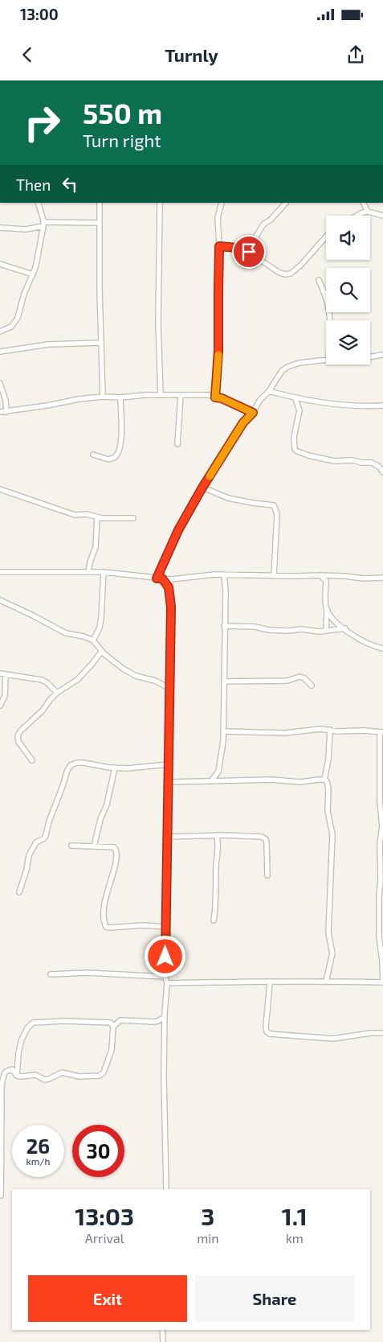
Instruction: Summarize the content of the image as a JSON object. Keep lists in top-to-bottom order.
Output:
{
  "page": {
    "status": "13:00",
    "header": "Turnly",
    "turn": ["550 m", "Turn right"],
    "then": "Then",
    "speed": "26 km/h",
    "limit": "30",
    "eta": [
      "13:03",
      "Arrival",
      "3",
      "min",
      "1.1",
      "km"
    ],
    "buttons": ["Exit", "Share"]
  }
}
